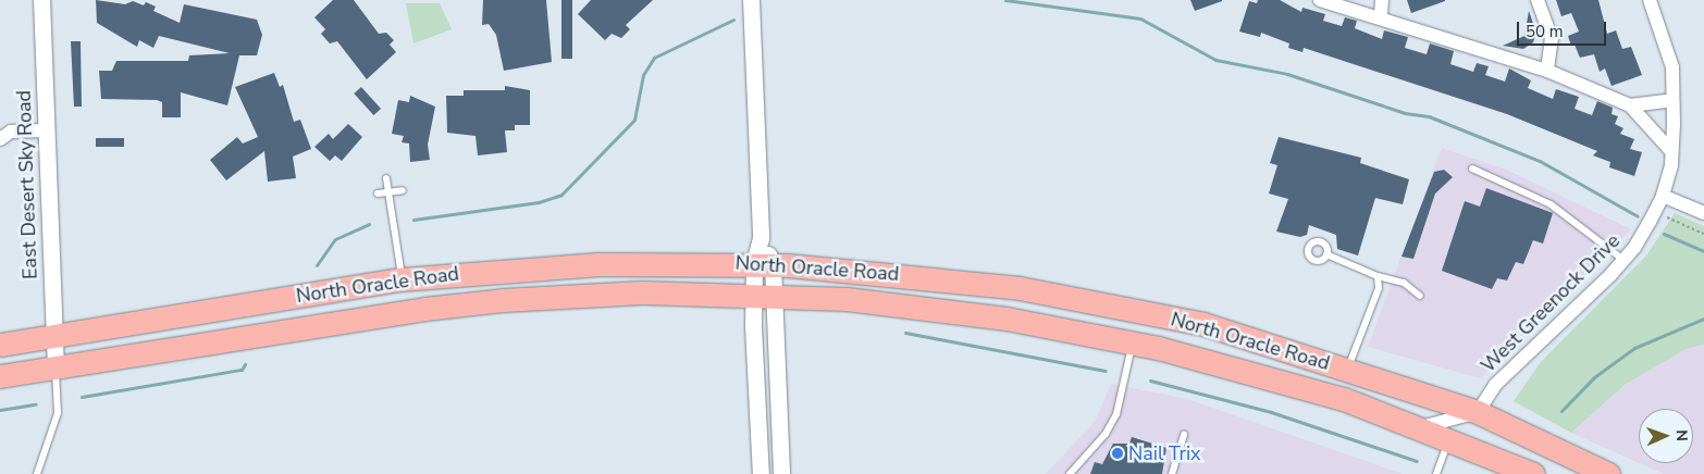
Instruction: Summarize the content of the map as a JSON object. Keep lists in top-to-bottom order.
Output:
{
  "streets": {
    "highway": ["North Oracle Road"],
    "street": ["East Desert Sky Road", "West Greenock Drive"]
  },
  "crossings": [
    ["East Desert Sky Road", "North Oracle Road"],
    ["North Oracle Road", "West Greenock Drive"]
  ],
  "places": ["Nail Trix"],
  "scale_bar": "50 m",
  "north": "right"
}
